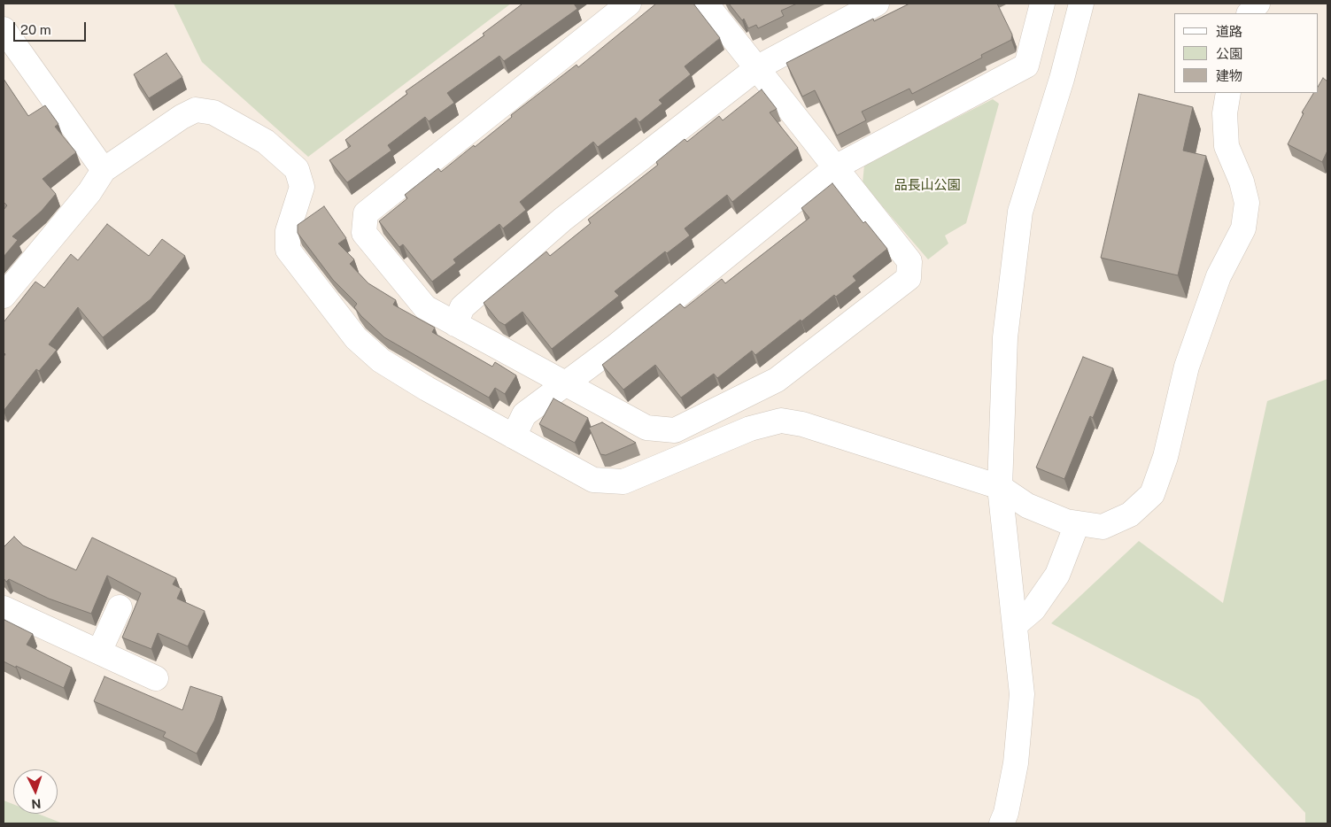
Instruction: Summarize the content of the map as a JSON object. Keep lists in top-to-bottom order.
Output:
{
  "parks": ["品長山公園"],
  "legend": ["道路", "公園", "建物"],
  "scale_bar": "20 m",
  "north": "bottom"
}
